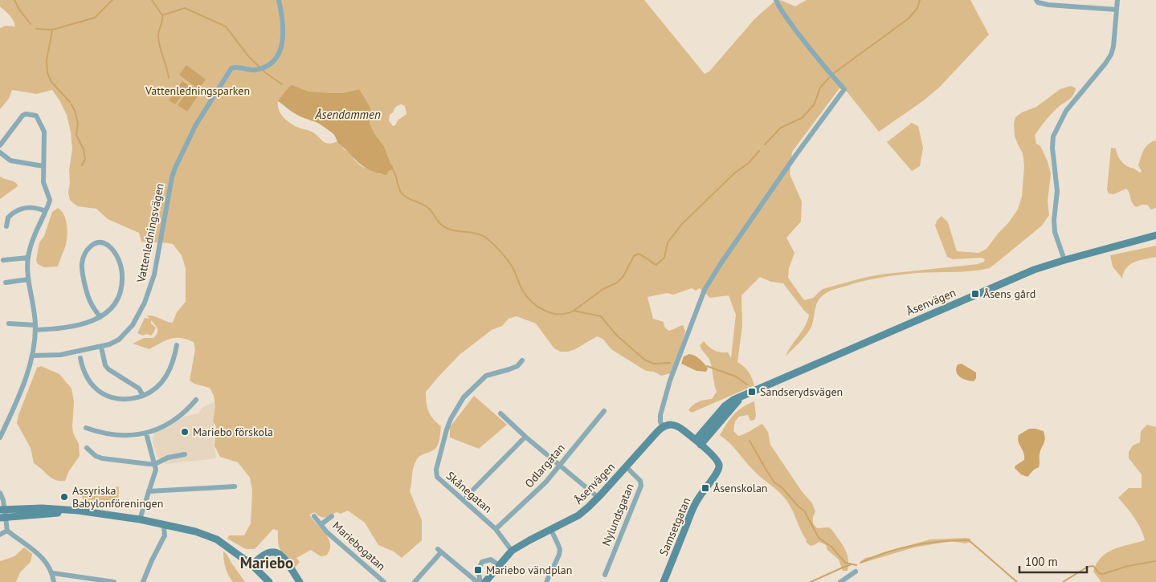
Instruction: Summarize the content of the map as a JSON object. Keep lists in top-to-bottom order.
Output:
{
  "streets": {
    "street": [
      "Vattenledningsvägen",
      "Åsenvägen",
      "Odlargatan",
      "Skånegatan",
      "Nylundsgatan",
      "Samsetgatan",
      "Mariebogatan"
    ]
  },
  "crossings": [
    ["Åsenvägen", "Skånegatan"],
    ["Åsenvägen", "Nylundsgatan"],
    ["Åsenvägen", "Samsetgatan"],
    ["Odlargatan", "Skånegatan"]
  ],
  "districts": ["Mariebo"],
  "water": ["Åsendammen"],
  "parks": ["Vattenledningsparken"],
  "places": {
    "transit": [
      "Åsens gård",
      "Sandserydsvägen",
      "Åsenskolan",
      "Mariebo vändplan"
    ],
    "other": ["Mariebo förskola", "Assyriska Babylonföreningen"]
  },
  "scale_bar": "100 m"
}
